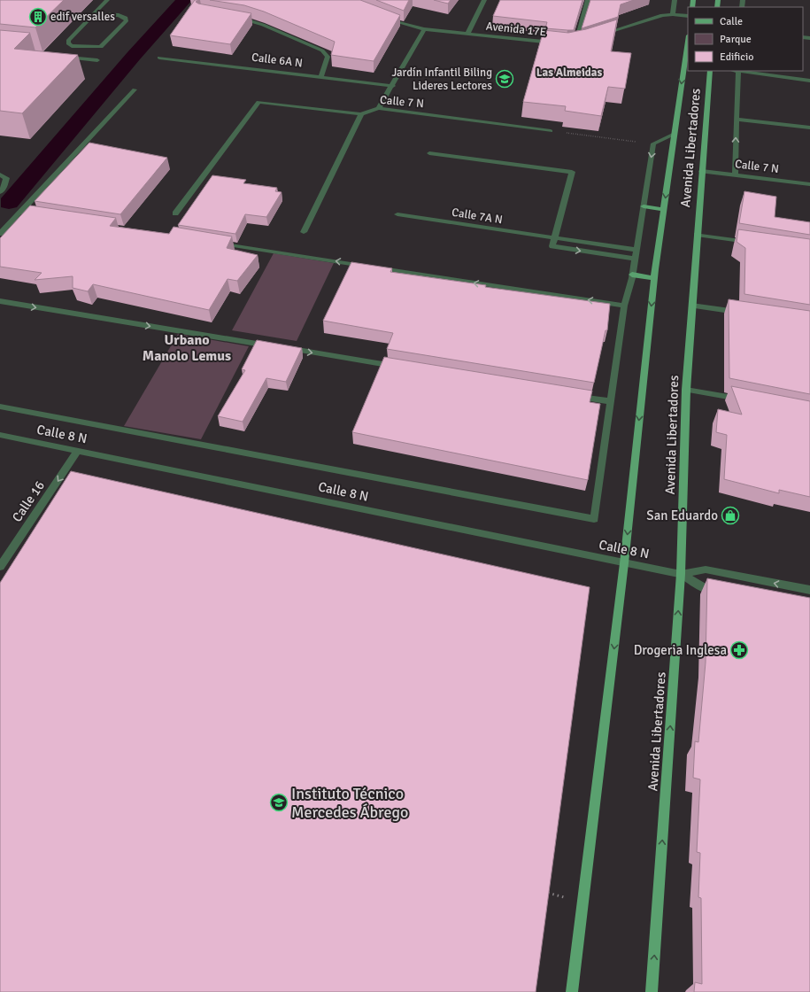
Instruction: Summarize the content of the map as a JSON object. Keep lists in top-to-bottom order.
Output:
{
  "streets": {
    "main road": ["Avenida Libertadores"],
    "street": [
      "Avenida 17E",
      "Calle 6A N",
      "Calle 7 N",
      "Calle 7A N",
      "Calle 8 N",
      "Calle 16"
    ]
  },
  "crossings": [
    ["Calle 7 N", "Avenida Libertadores"],
    ["Avenida Libertadores", "Calle 8 N"],
    ["Calle 8 N", "Calle 16"]
  ],
  "one_way": ["Calle 16"],
  "districts": ["Las Almeidas", "Urbano Manolo Lemus"],
  "places": {
    "building": ["edif versalles"],
    "school or university": ["Jardín Infantil Biling Lideres Lectores", "Instituto Técnico Mercedes Ábrego"],
    "shop": ["San Eduardo"],
    "pharmacy": ["Drogeria Inglesa"]
  },
  "legend": ["Calle", "Parque", "Edificio"]
}
